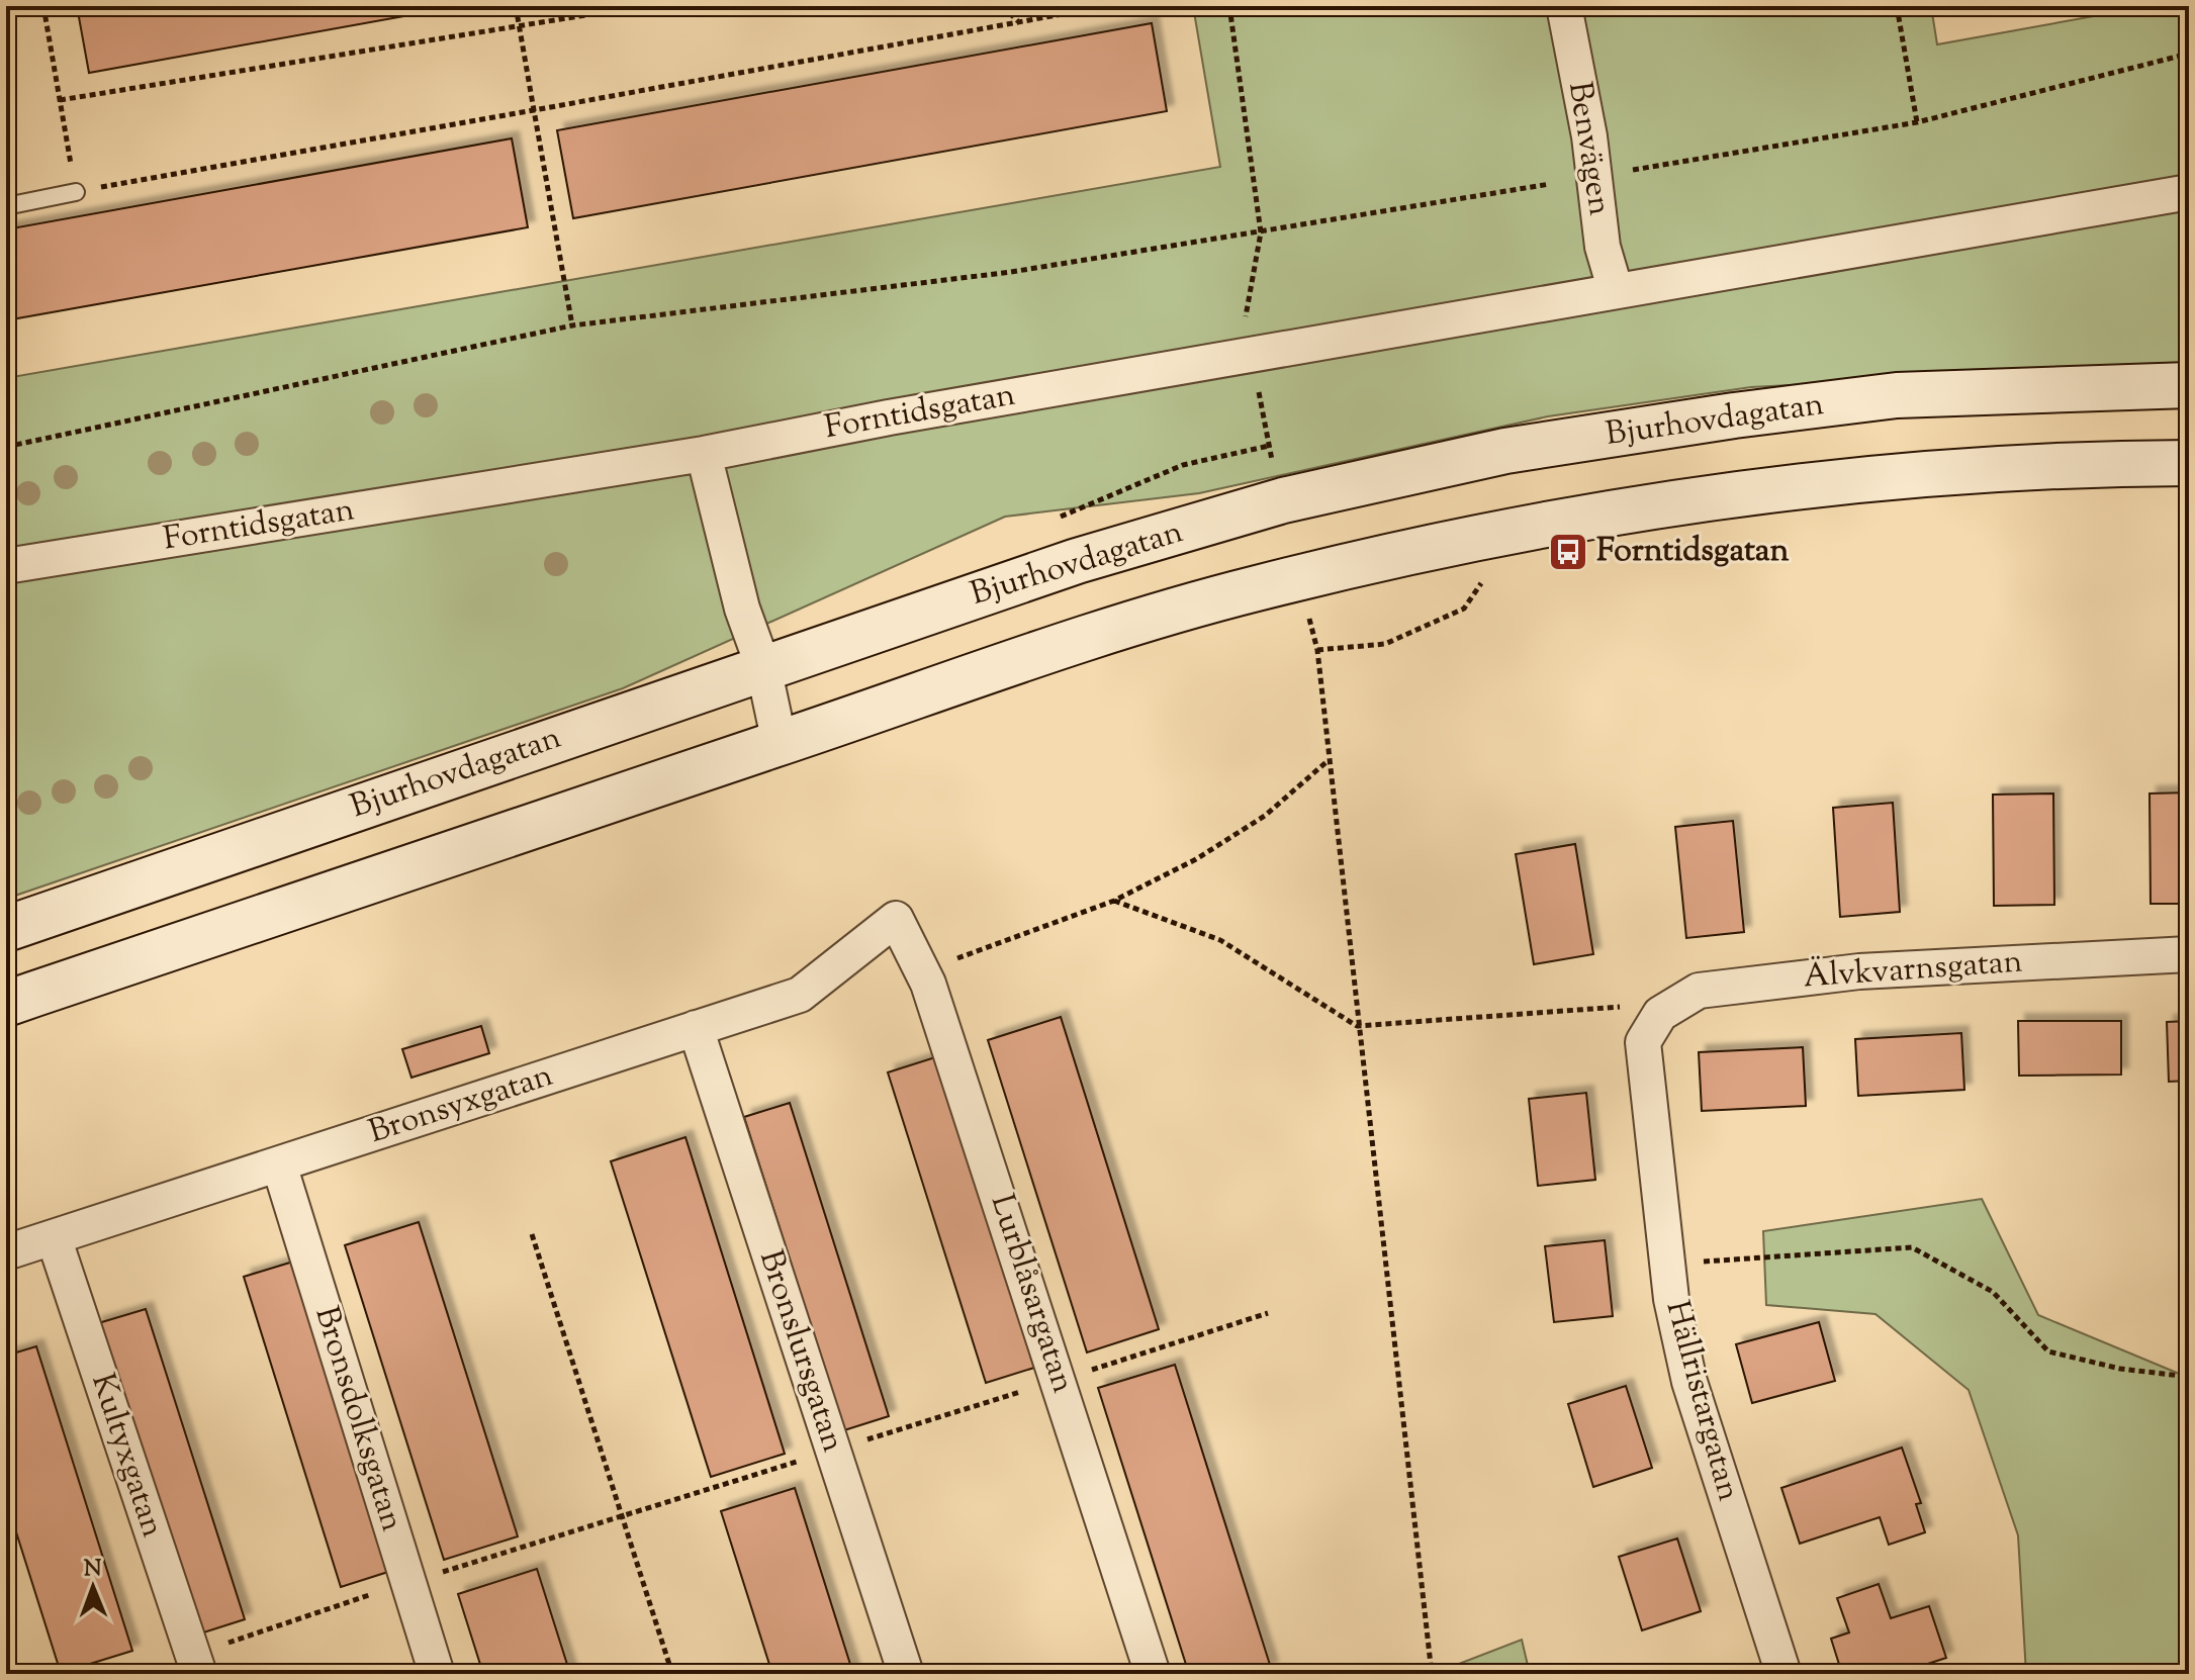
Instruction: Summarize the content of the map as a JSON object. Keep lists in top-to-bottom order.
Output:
{
  "streets": {
    "main road": ["Bjurhovdagatan"],
    "street": [
      "Benvägen",
      "Forntidsgatan",
      "Älvkvarnsgatan",
      "Bronsyxgatan",
      "Lurblåsargatan",
      "Bronslursgatan",
      "Hällristargatan",
      "Bronsdolksgatan",
      "Kultyxgatan"
    ]
  },
  "crossings": [
    ["Benvägen", "Forntidsgatan"],
    ["Älvkvarnsgatan", "Hällristargatan"],
    ["Bronsyxgatan", "Lurblåsargatan"],
    ["Bronsyxgatan", "Bronslursgatan"],
    ["Bronsyxgatan", "Bronsdolksgatan"],
    ["Bronsyxgatan", "Kultyxgatan"]
  ],
  "places": {
    "bus stop": ["Forntidsgatan"]
  },
  "north": "top"
}
